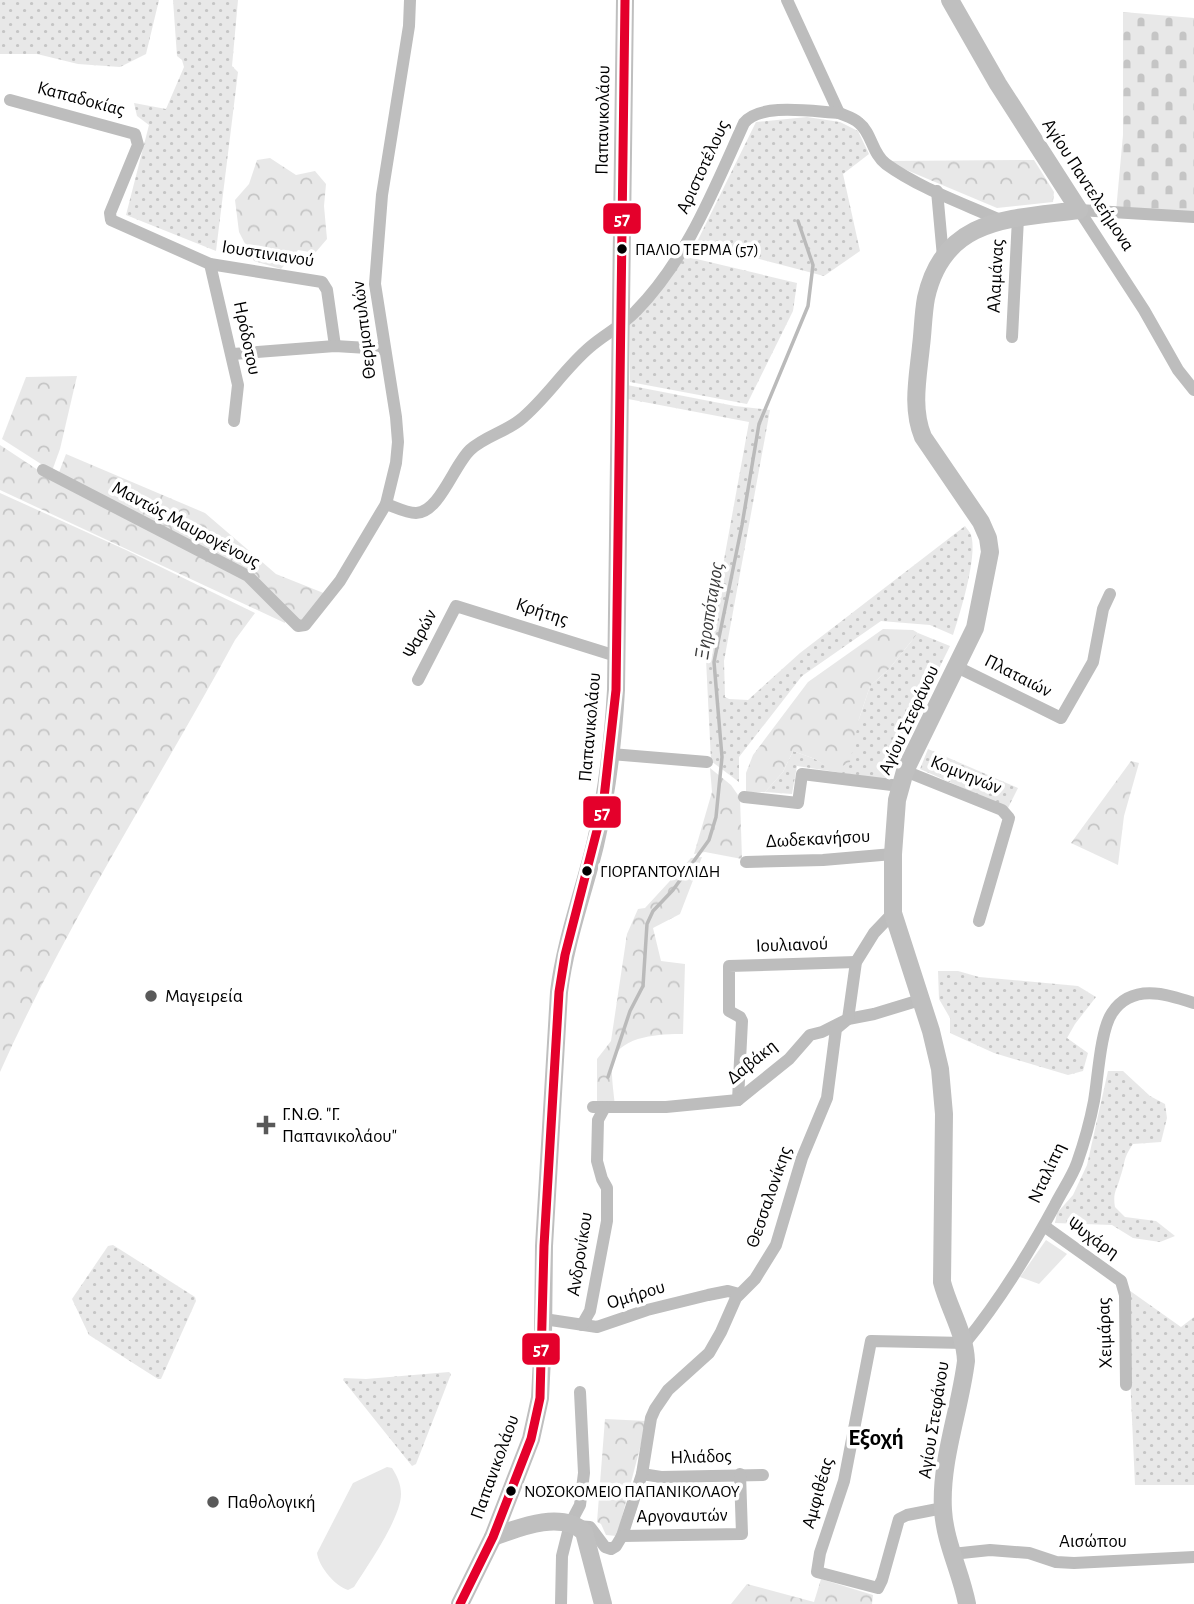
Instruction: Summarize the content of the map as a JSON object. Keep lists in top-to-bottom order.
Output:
{
  "streets": {
    "street": [
      "Καπαδοκίας",
      "Παπανικολάου",
      "Αριστοτέλους",
      "Αγίου Παντελεήμονα",
      "Ιουστινιανού",
      "Αλαμάνας",
      "Θερμοπυλών",
      "Ηρόδοτου",
      "Μαντώς Μαυρογένους",
      "Κρήτης",
      "Ψαρών",
      "Πλαταιών",
      "Αγίου Στεφάνου",
      "Κομνηνών",
      "Δωδεκανήσου",
      "Ιουλιανού",
      "Δαβάκη",
      "Νταλίπη",
      "Θεσσαλονίκης",
      "Ψυχάρη",
      "Ανδρονίκου",
      "Ομήρου",
      "Χειμάρας",
      "Ηλιάδος",
      "Αμφιθέας",
      "Αργοναυτών",
      "Αισώπου"
    ]
  },
  "crossings": [
    ["Καπαδοκίας", "Ιουστινιανού"],
    ["Παπανικολάου", "Αριστοτέλους"],
    ["Παπανικολάου", "Κρήτης"],
    ["Παπανικολάου", "Ομήρου"],
    ["Αριστοτέλους", "Θερμοπυλών"],
    ["Αγίου Παντελεήμονα", "Αγίου Στεφάνου"],
    ["Ιουστινιανού", "Ηρόδοτου"],
    ["Αλαμάνας", "Αγίου Στεφάνου"],
    ["Θερμοπυλών", "Μαντώς Μαυρογένους"],
    ["Κρήτης", "Ψαρών"],
    ["Πλαταιών", "Αγίου Στεφάνου"],
    ["Αγίου Στεφάνου", "Κομνηνών"],
    ["Αγίου Στεφάνου", "Δωδεκανήσου"],
    ["Αγίου Στεφάνου", "Δαβάκη"],
    ["Αγίου Στεφάνου", "Νταλίπη"],
    ["Αγίου Στεφάνου", "Θεσσαλονίκης"],
    ["Αγίου Στεφάνου", "Αμφιθέας"],
    ["Αγίου Στεφάνου", "Αισώπου"],
    ["Ιουλιανού", "Δαβάκη"],
    ["Ιουλιανού", "Θεσσαλονίκης"],
    ["Δαβάκη", "Θεσσαλονίκης"],
    ["Δαβάκη", "Ανδρονίκου"],
    ["Νταλίπη", "Ψυχάρη"],
    ["Νταλίπη", "Αμφιθέας"],
    ["Θεσσαλονίκης", "Ομήρου"],
    ["Θεσσαλονίκης", "Ηλιάδος"],
    ["Θεσσαλονίκης", "Αργοναυτών"],
    ["Ψυχάρη", "Χειμάρας"],
    ["Ανδρονίκου", "Ομήρου"],
    ["Ηλιάδος", "Αργοναυτών"]
  ],
  "districts": ["Εξοχή"],
  "water": ["Ξηροπόταμος"],
  "places": {
    "other": [
      "ΠΑΛΙΟ ΤΕΡΜΑ (57)",
      "ΓΙΟΡΓΑΝΤΟΥΛΙΔΗ",
      "Μαγειρεία",
      "ΝΟΣΟΚΟΜΕΙΟ ΠΑΠΑΝΙΚΟΛΑΟΥ",
      "Παθολογική"
    ],
    "health": ["Γ.Ν.Θ. \"Γ. Παπανικολάου\""]
  },
  "lines": ["transit line 57"]
}
